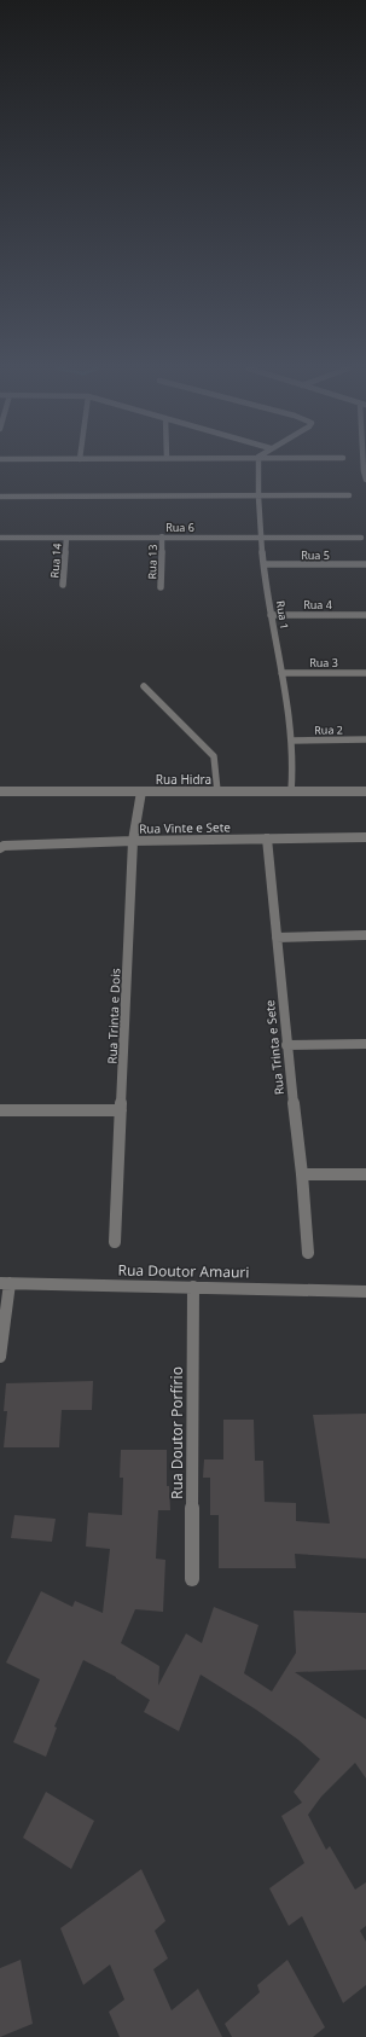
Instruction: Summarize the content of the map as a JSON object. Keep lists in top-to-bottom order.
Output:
{
  "streets": {
    "street": [
      "Rua 6",
      "Rua 5",
      "Rua 14",
      "Rua 13",
      "Rua 4",
      "Rua 1",
      "Rua 3",
      "Rua 2",
      "Rua Hidra",
      "Rua Vinte e Sete",
      "Rua Trinta e Dois",
      "Rua Trinta e Sete",
      "Rua Doutor Amauri",
      "Rua Doutor Porfírio"
    ]
  },
  "crossings": [
    ["Rua 6", "Rua 14"],
    ["Rua 6", "Rua 13"],
    ["Rua 6", "Rua 1"],
    ["Rua 5", "Rua 1"],
    ["Rua 4", "Rua 1"],
    ["Rua 1", "Rua 3"],
    ["Rua 1", "Rua 2"],
    ["Rua 1", "Rua Hidra"],
    ["Rua Hidra", "Rua Trinta e Dois"],
    ["Rua Vinte e Sete", "Rua Trinta e Dois"],
    ["Rua Vinte e Sete", "Rua Trinta e Sete"],
    ["Rua Doutor Amauri", "Rua Doutor Porfírio"]
  ]
}
